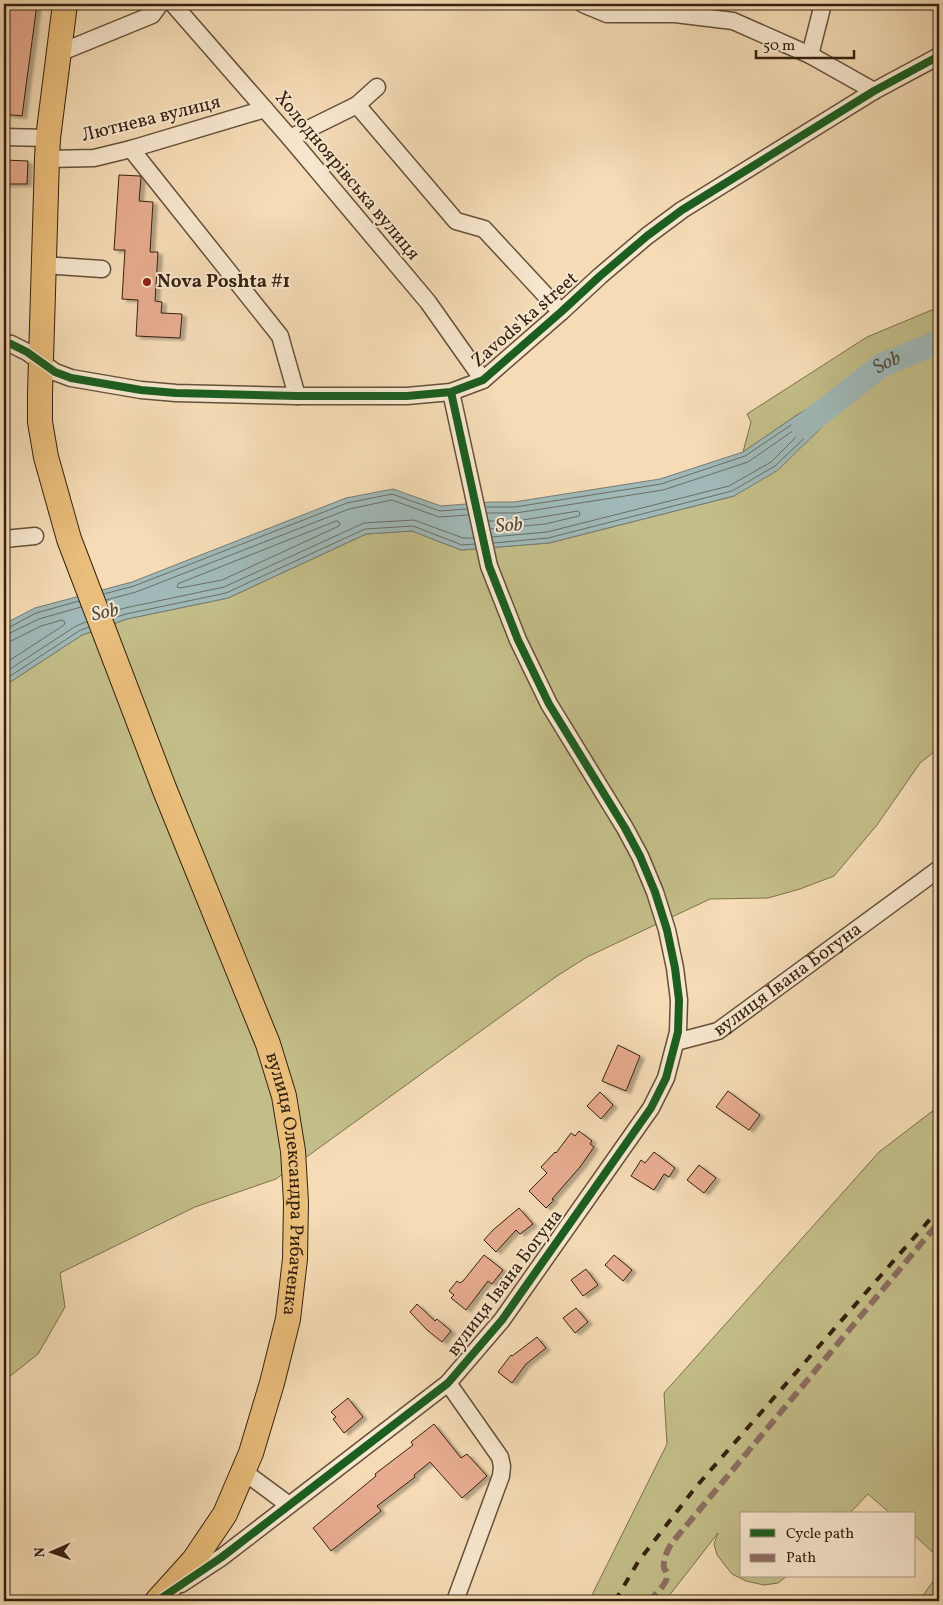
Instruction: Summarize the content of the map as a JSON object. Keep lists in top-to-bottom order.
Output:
{
  "streets": {
    "highway": ["вулиця Олександра Рибаченка"],
    "street": [
      "Лютнева вулиця",
      "Холодноярівська вулиця",
      "Zavods'ka street",
      "вулиця Івана Богуна"
    ]
  },
  "crossings": [
    ["Лютнева вулиця", "Холодноярівська вулиця"],
    ["Холодноярівська вулиця", "Zavods'ka street"],
    ["Zavods'ka street", "вулиця Олександра Рибаченка"],
    ["вулиця Івана Богуна", "вулиця Олександра Рибаченка"]
  ],
  "water": ["Sob"],
  "places": ["Nova Poshta #1"],
  "legend": ["Cycle path", "Path"],
  "scale_bar": "50 m",
  "north": "left"
}
